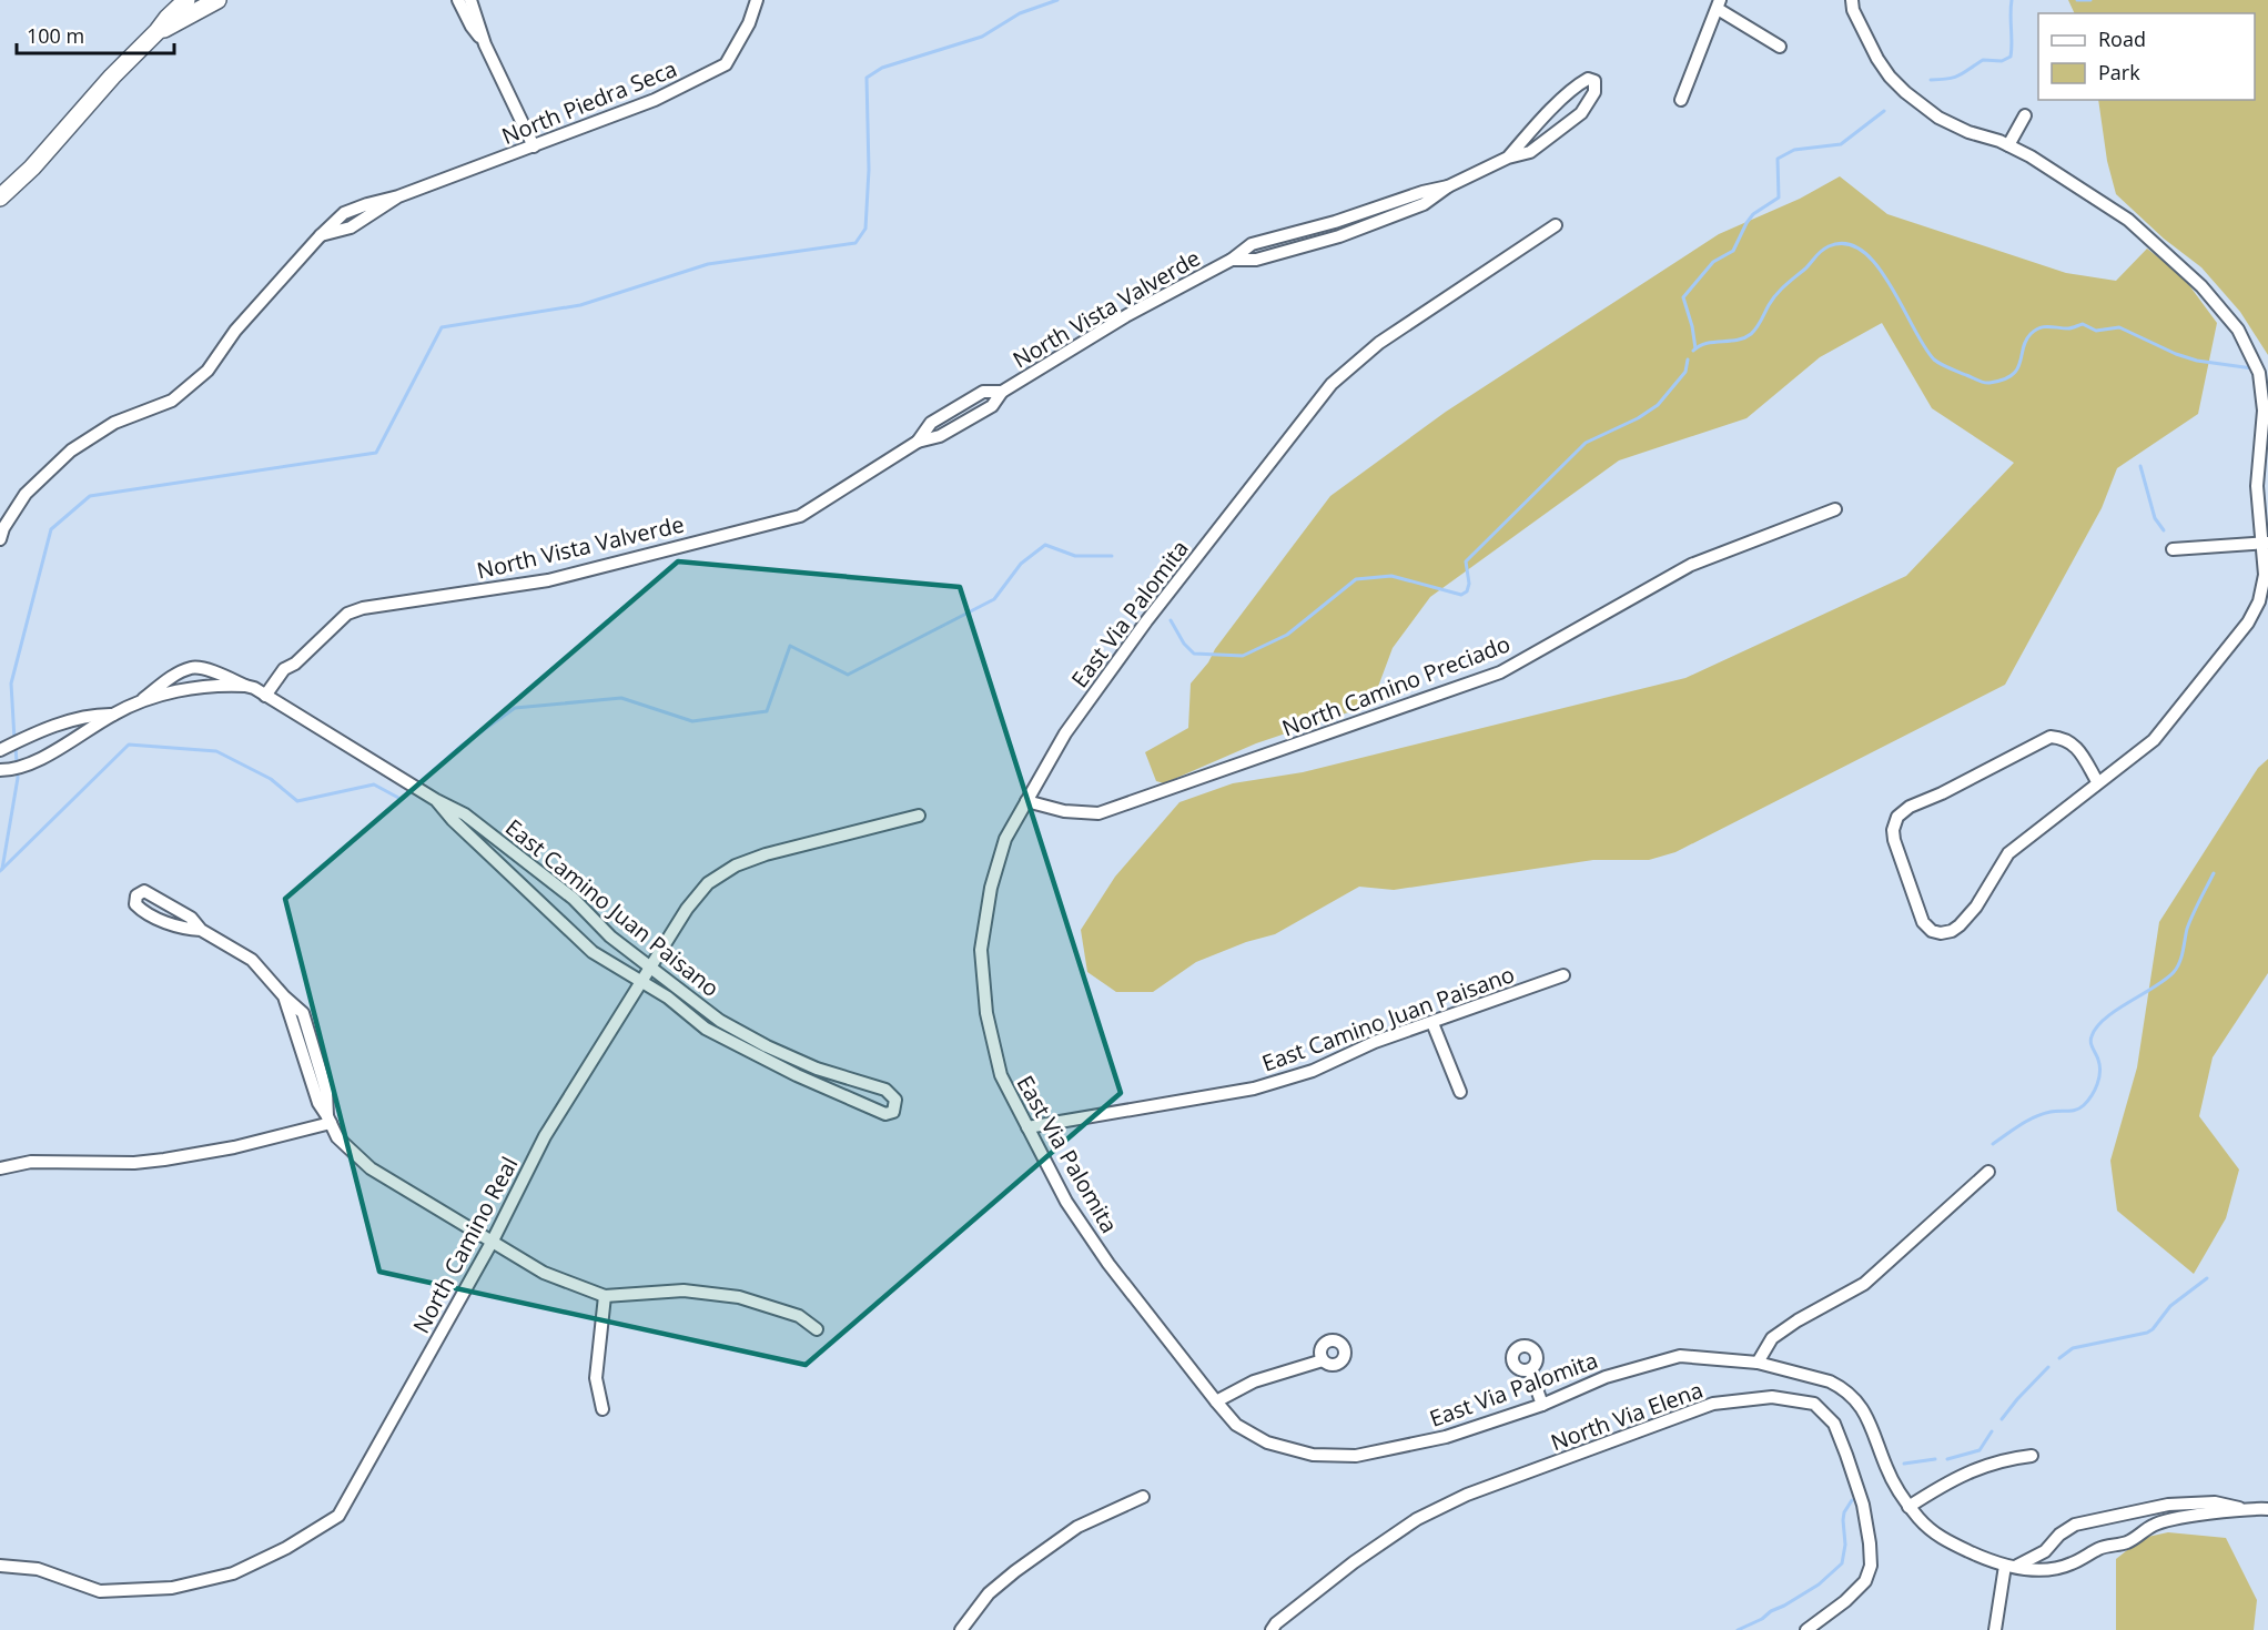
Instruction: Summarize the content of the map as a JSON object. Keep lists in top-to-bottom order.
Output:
{
  "streets": {
    "street": [
      "North Piedra Seca",
      "North Vista Valverde",
      "East Via Palomita",
      "North Camino Preciado",
      "East Camino Juan Paisano",
      "North Camino Real",
      "North Via Elena"
    ]
  },
  "crossings": [
    ["North Vista Valverde", "East Camino Juan Paisano"],
    ["East Via Palomita", "North Camino Preciado"],
    ["East Via Palomita", "East Camino Juan Paisano"],
    ["East Camino Juan Paisano", "North Camino Real"]
  ],
  "legend": ["Road", "Park"],
  "scale_bar": "100 m"
}
